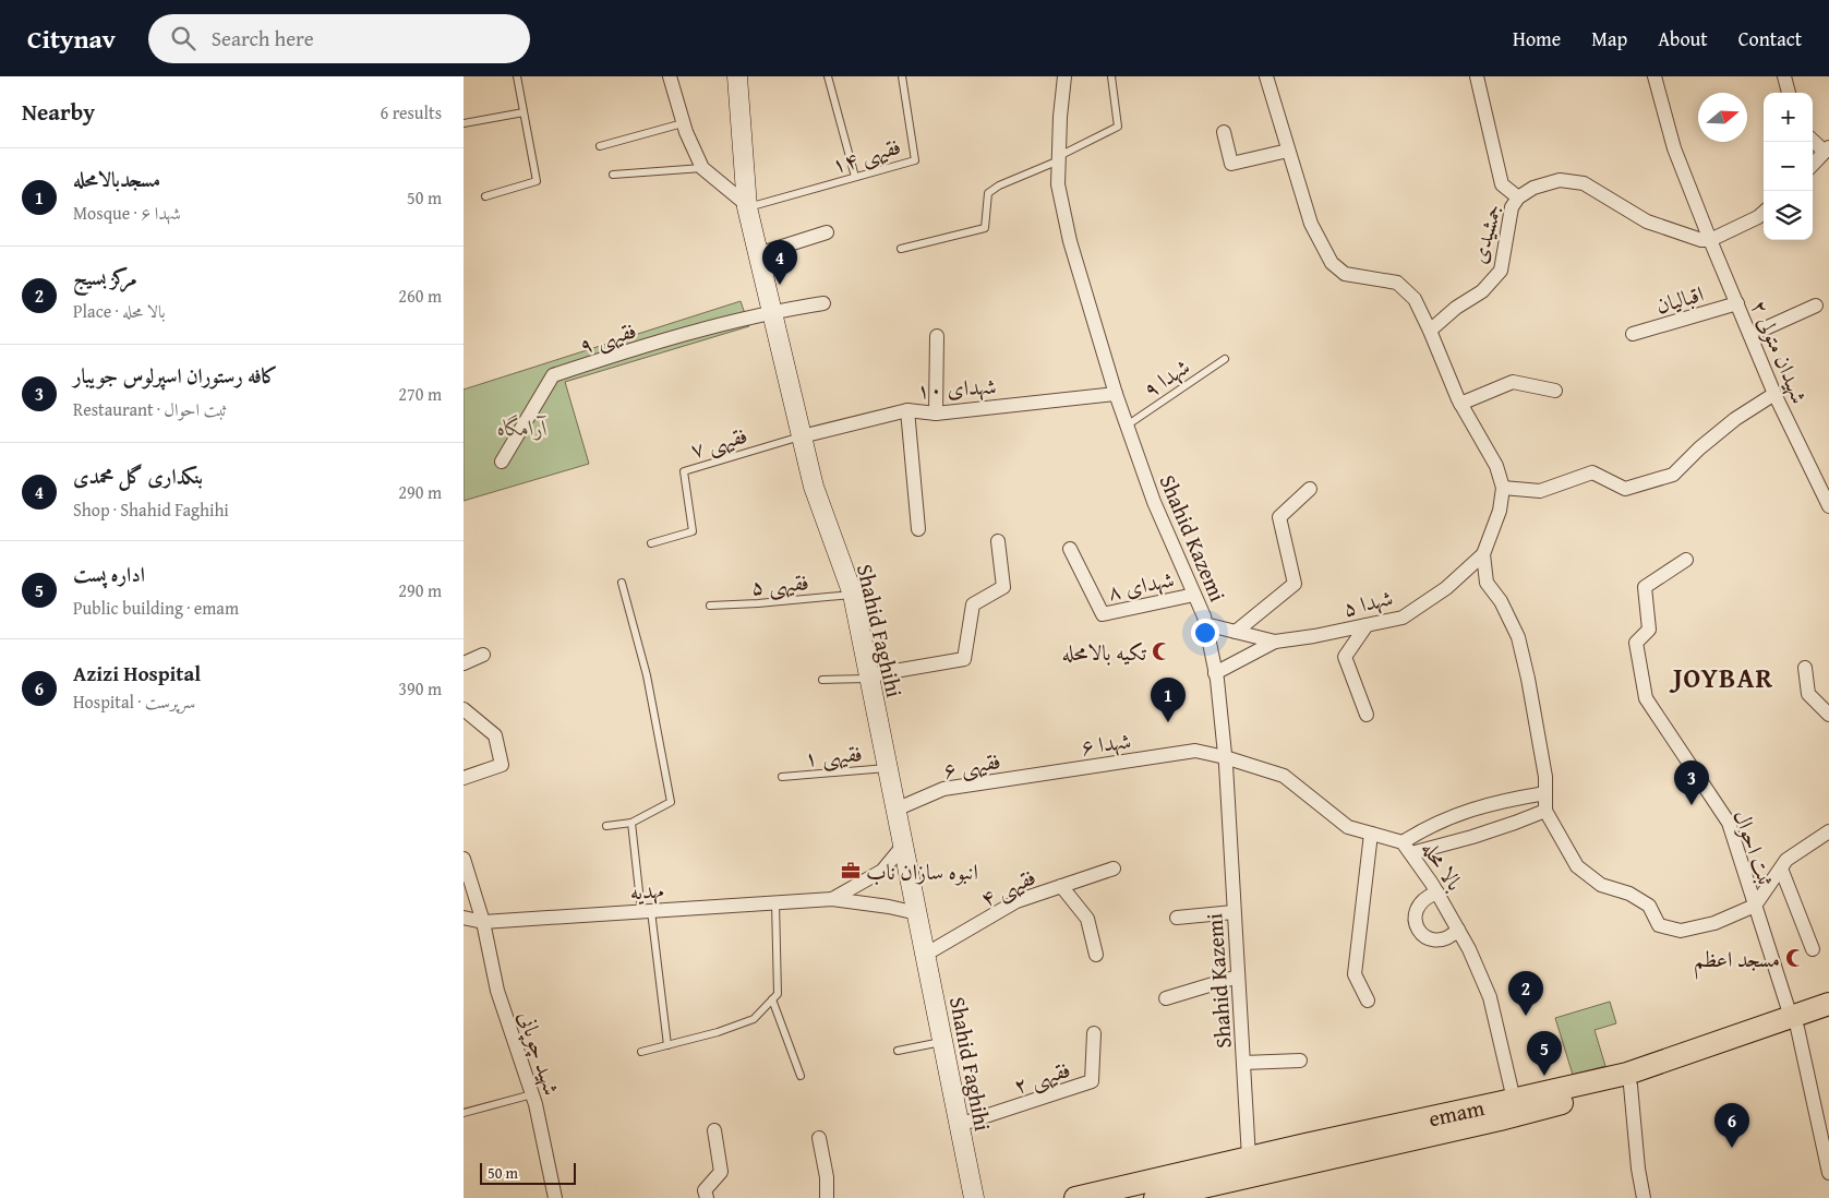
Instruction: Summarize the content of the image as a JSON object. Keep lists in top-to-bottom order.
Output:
{
  "streets": {
    "main road": ["Shahid Faghihi", "emam"],
    "street": [
      "جمشیدی",
      "اقبالیان",
      "فقیهی ۹",
      "شهیدان متولی ۲",
      "شهدای ۱۰",
      "Shahid Kazemi",
      "شهدای ۸",
      "شهدا ۵",
      "شهدا ۶",
      "فقیهی ۶",
      "ثبت احوال",
      "بالا محله",
      "فقیهی ۴",
      "مهدیه",
      "شهید چوپانی",
      "فقیهی ۲"
    ],
    "lane": [
      "فقیهی ۱۴",
      "شهدا ۹",
      "فقیهی ۷",
      "فقیهی ۵",
      "فقیهی ۱"
    ]
  },
  "crossings": [
    ["فقیهی ۱۴", "Shahid Faghihi"],
    ["جمشیدی", "شهیدان متولی ۲"],
    ["اقبالیان", "شهیدان متولی ۲"],
    ["فقیهی ۹", "Shahid Faghihi"],
    ["شهدا ۹", "Shahid Kazemi"],
    ["شهدای ۱۰", "فقیهی ۷"],
    ["شهدای ۱۰", "Shahid Kazemi"],
    ["شهدای ۱۰", "Shahid Faghihi"],
    ["فقیهی ۷", "Shahid Faghihi"],
    ["Shahid Kazemi", "شهدای ۸"],
    ["Shahid Kazemi", "شهدا ۵"],
    ["Shahid Kazemi", "شهدا ۶"],
    ["Shahid Kazemi", "بالا محله"],
    ["Shahid Kazemi", "emam"],
    ["فقیهی ۵", "Shahid Faghihi"],
    ["Shahid Faghihi", "فقیهی ۱"],
    ["Shahid Faghihi", "فقیهی ۶"],
    ["Shahid Faghihi", "فقیهی ۴"],
    ["Shahid Faghihi", "مهدیه"],
    ["Shahid Faghihi", "فقیهی ۲"],
    ["شهدا ۶", "فقیهی ۶"],
    ["شهدا ۶", "بالا محله"],
    ["بالا محله", "emam"],
    ["مهدیه", "شهید چوپانی"]
  ],
  "districts": ["JOYBAR"],
  "parks": ["آرامگاه"],
  "places": {
    "mosque": ["تکیه بالامحله", "مسجد اعظم"],
    "office": ["انبوه سازان ناب"]
  },
  "scale_bar": "50 m",
  "north": "right",
  "page": {
    "header": "Citynav",
    "search": "Search here",
    "nav": [
      "Home",
      "Map",
      "About",
      "Contact"
    ],
    "heading": ["Nearby", "6 results"],
    "map_buttons": ["+", "−"],
    "list": [
      {
        "mark": "1",
        "name": "مسجدبالامحله",
        "note": "Mosque · شهدا ۶",
        "value": "50 m"
      },
      {
        "mark": "2",
        "name": "مرکز بسیج",
        "note": "Place · بالا محله",
        "value": "260 m"
      },
      {
        "mark": "3",
        "name": "کافه رستوران اسپرلوس جویبار",
        "note": "Restaurant · ثبت احوال",
        "value": "270 m"
      },
      {
        "mark": "4",
        "name": "بنکداری گل محمدی",
        "note": "Shop · Shahid Faghihi",
        "value": "290 m"
      },
      {
        "mark": "5",
        "name": "اداره پست",
        "note": "Public building · emam",
        "value": "290 m"
      },
      {
        "mark": "6",
        "name": "Azizi Hospital",
        "note": "Hospital · سرپرست",
        "value": "390 m"
      }
    ],
    "pins": [
      "4",
      "1",
      "3",
      "2",
      "5",
      "6"
    ],
    "scale": "50 m"
  }
}
